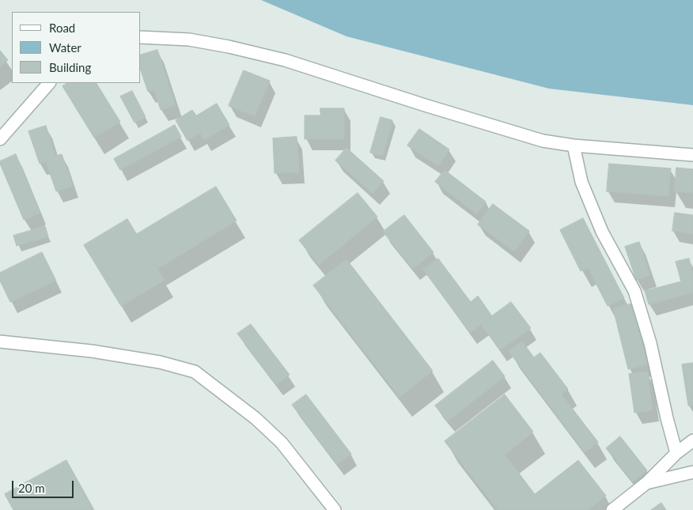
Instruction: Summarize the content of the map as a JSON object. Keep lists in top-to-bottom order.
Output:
{
  "legend": ["Road", "Water", "Building"],
  "scale_bar": "20 m"
}
